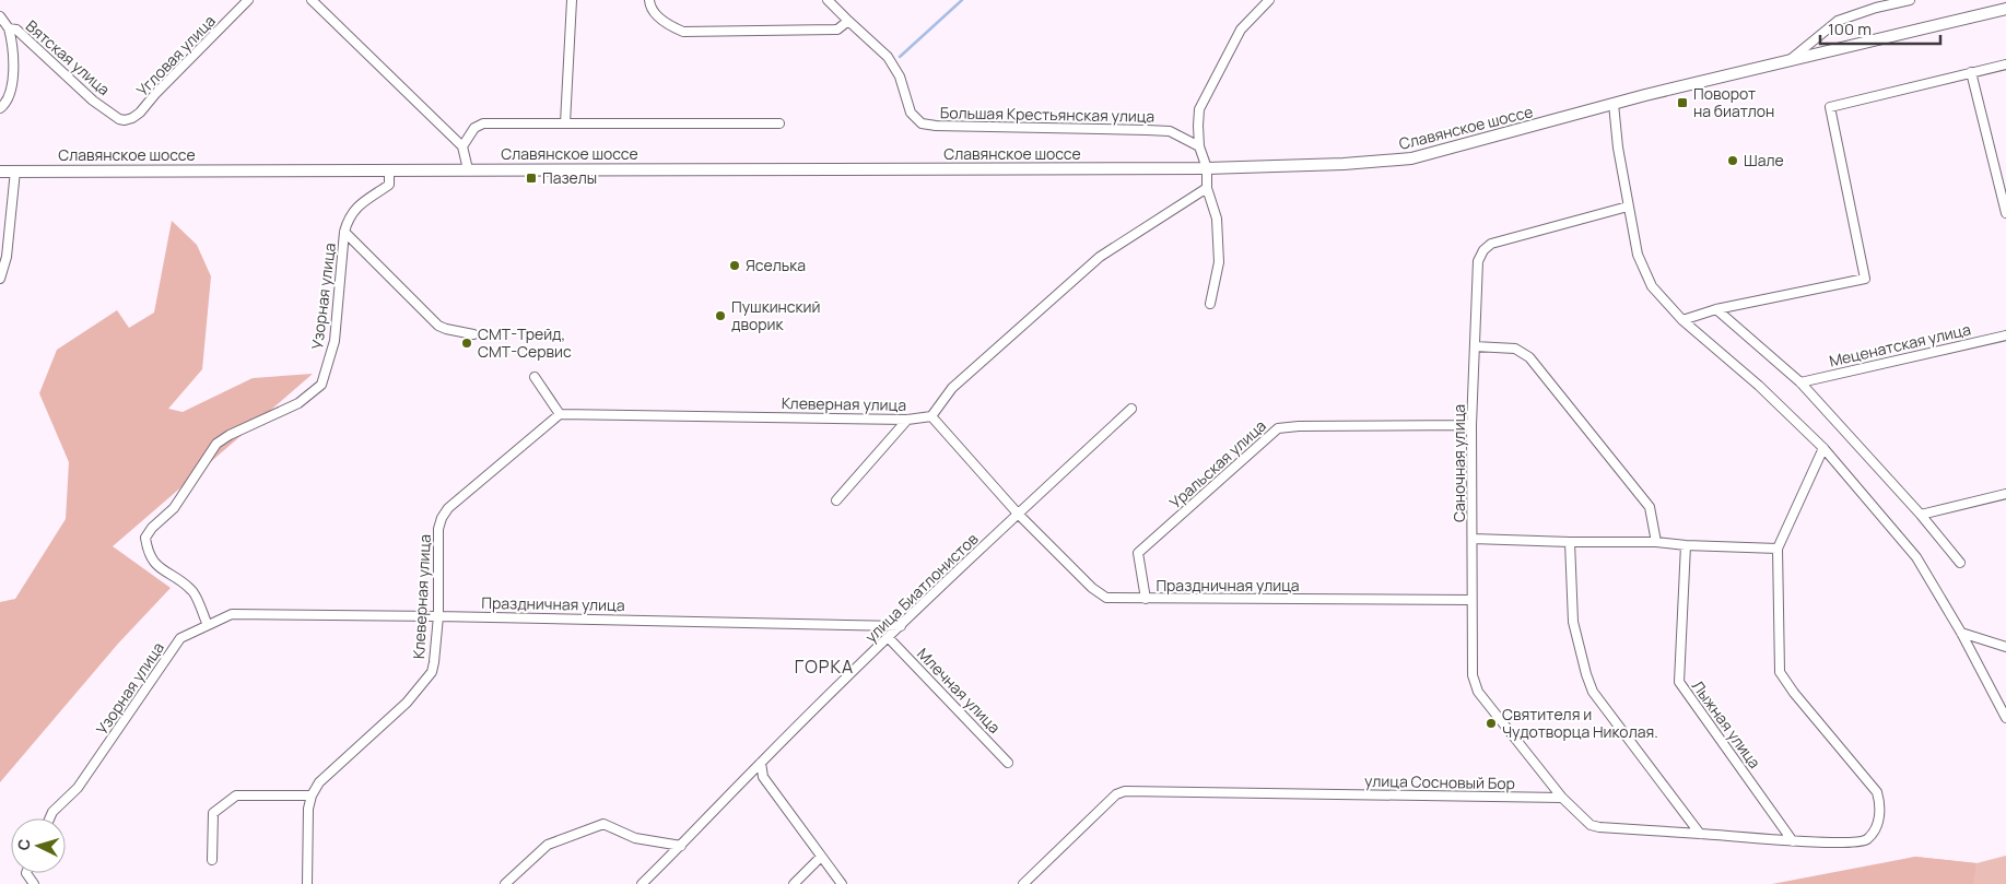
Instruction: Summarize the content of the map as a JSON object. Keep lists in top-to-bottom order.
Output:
{
  "streets": {
    "main road": ["Славянское шоссе"],
    "street": [
      "Угловая улица",
      "Вятская улица",
      "Большая Крестьянская улица",
      "Узорная улица",
      "Меценатская улица",
      "Клеверная улица",
      "Саночная улица",
      "Уральская улица",
      "Праздничная улица",
      "улица Биатлонистов",
      "Млечная улица",
      "Лыжная улица",
      "улица Сосновый Бор"
    ]
  },
  "crossings": [
    ["Угловая улица", "Вятская улица"],
    ["Славянское шоссе", "Узорная улица"],
    ["Узорная улица", "Праздничная улица"],
    ["Клеверная улица", "Праздничная улица"],
    ["Саночная улица", "Уральская улица"],
    ["Саночная улица", "Праздничная улица"],
    ["Саночная улица", "улица Сосновый Бор"],
    ["Уральская улица", "Праздничная улица"],
    ["Праздничная улица", "улица Биатлонистов"],
    ["улица Биатлонистов", "Млечная улица"]
  ],
  "districts": ["ГОРКА"],
  "places": {
    "transit": ["Поворот на биатлон", "Пазелы"],
    "other": [
      "Шале",
      "Яселька",
      "Пушкинский дворик",
      "СМТ-Трейд, СМТ-Сервис",
      "Святителя и Чудотворца Николая."
    ]
  },
  "scale_bar": "100 m",
  "north": "left"
}
